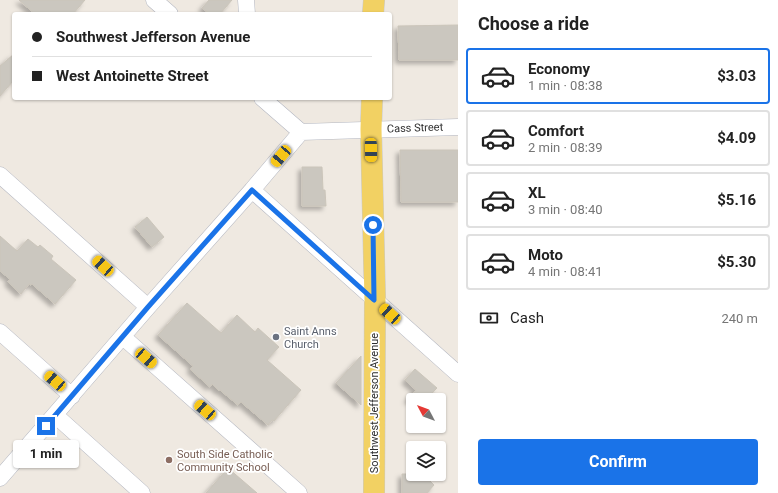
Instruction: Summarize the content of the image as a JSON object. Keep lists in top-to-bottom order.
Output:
{
  "streets": {
    "main road": ["Southwest Jefferson Avenue"],
    "street": ["Cass Street"]
  },
  "crossings": [
    ["Cass Street", "Southwest Jefferson Avenue"]
  ],
  "places": ["Saint Anns Church", "South Side Catholic Community School"],
  "north": "top left",
  "page": {
    "heading": "Choose a ride",
    "banner": ["Southwest Jefferson Avenue", "West Antoinette Street"],
    "list": [
      {
        "name": "Economy",
        "note": "1 min · 08:38",
        "value": "$3.03"
      },
      {
        "name": "Comfort",
        "note": "2 min · 08:39",
        "value": "$4.09"
      },
      {
        "name": "XL",
        "note": "3 min · 08:40",
        "value": "$5.16"
      },
      {
        "name": "Moto",
        "note": "4 min · 08:41",
        "value": "$5.30"
      }
    ],
    "pay": ["Cash", "240 m"],
    "buttons": "Confirm",
    "bubble": "1 min"
  }
}
